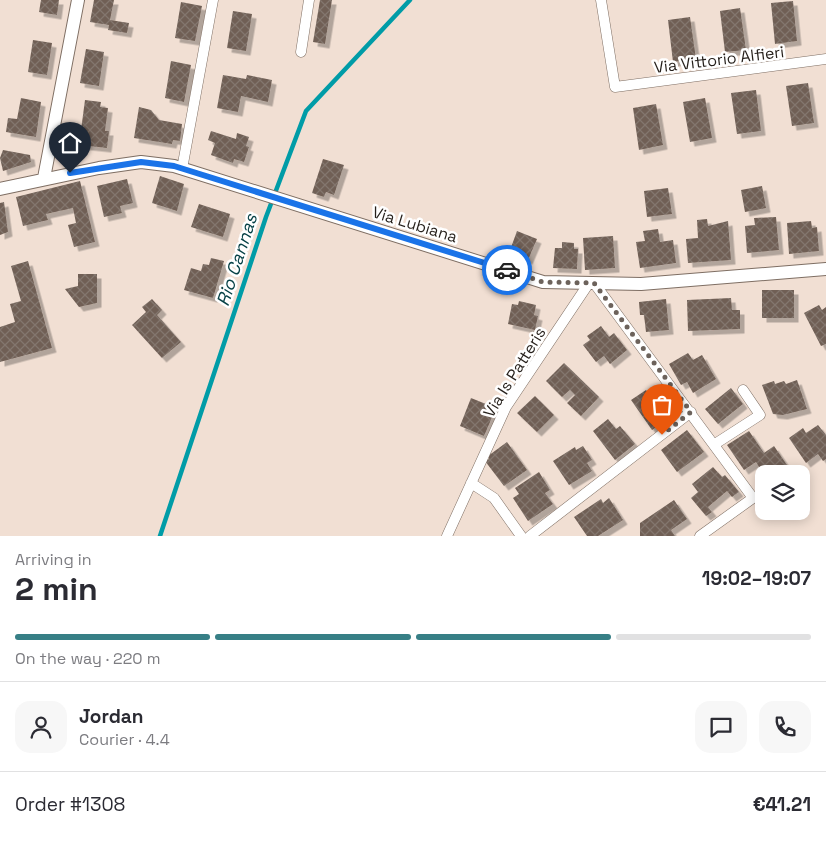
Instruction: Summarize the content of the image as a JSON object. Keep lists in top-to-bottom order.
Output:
{
  "streets": {
    "street": ["Via Vittorio Alfieri", "Via Lubiana", "Via Is Patteris"]
  },
  "crossings": [
    ["Via Lubiana", "Via Is Patteris"]
  ],
  "water": ["Rio Cannas"],
  "page": {
    "heading": ["2 min", "Arriving in", "19:02–19:07"],
    "panel": [
      "Jordan",
      "Courier · 4.4",
      "Order #1308",
      "€41.21"
    ],
    "bar": "On the way · 220 m"
  }
}
